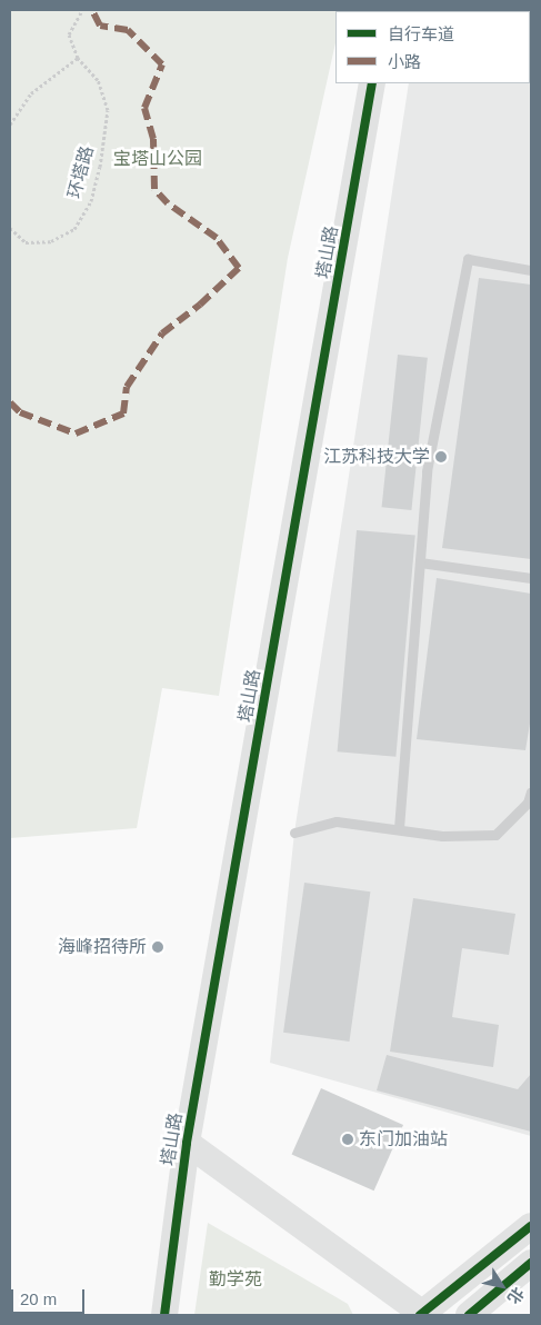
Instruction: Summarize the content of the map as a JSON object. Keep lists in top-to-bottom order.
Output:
{
  "streets": {
    "street": ["塔山路"],
    "path": ["环塔路"]
  },
  "parks": ["宝塔山公园", "勤学苑"],
  "places": ["江苏科技大学", "海峰招待所", "东门加油站"],
  "legend": ["自行车道", "小路"],
  "scale_bar": "20 m",
  "north": "bottom right"
}
